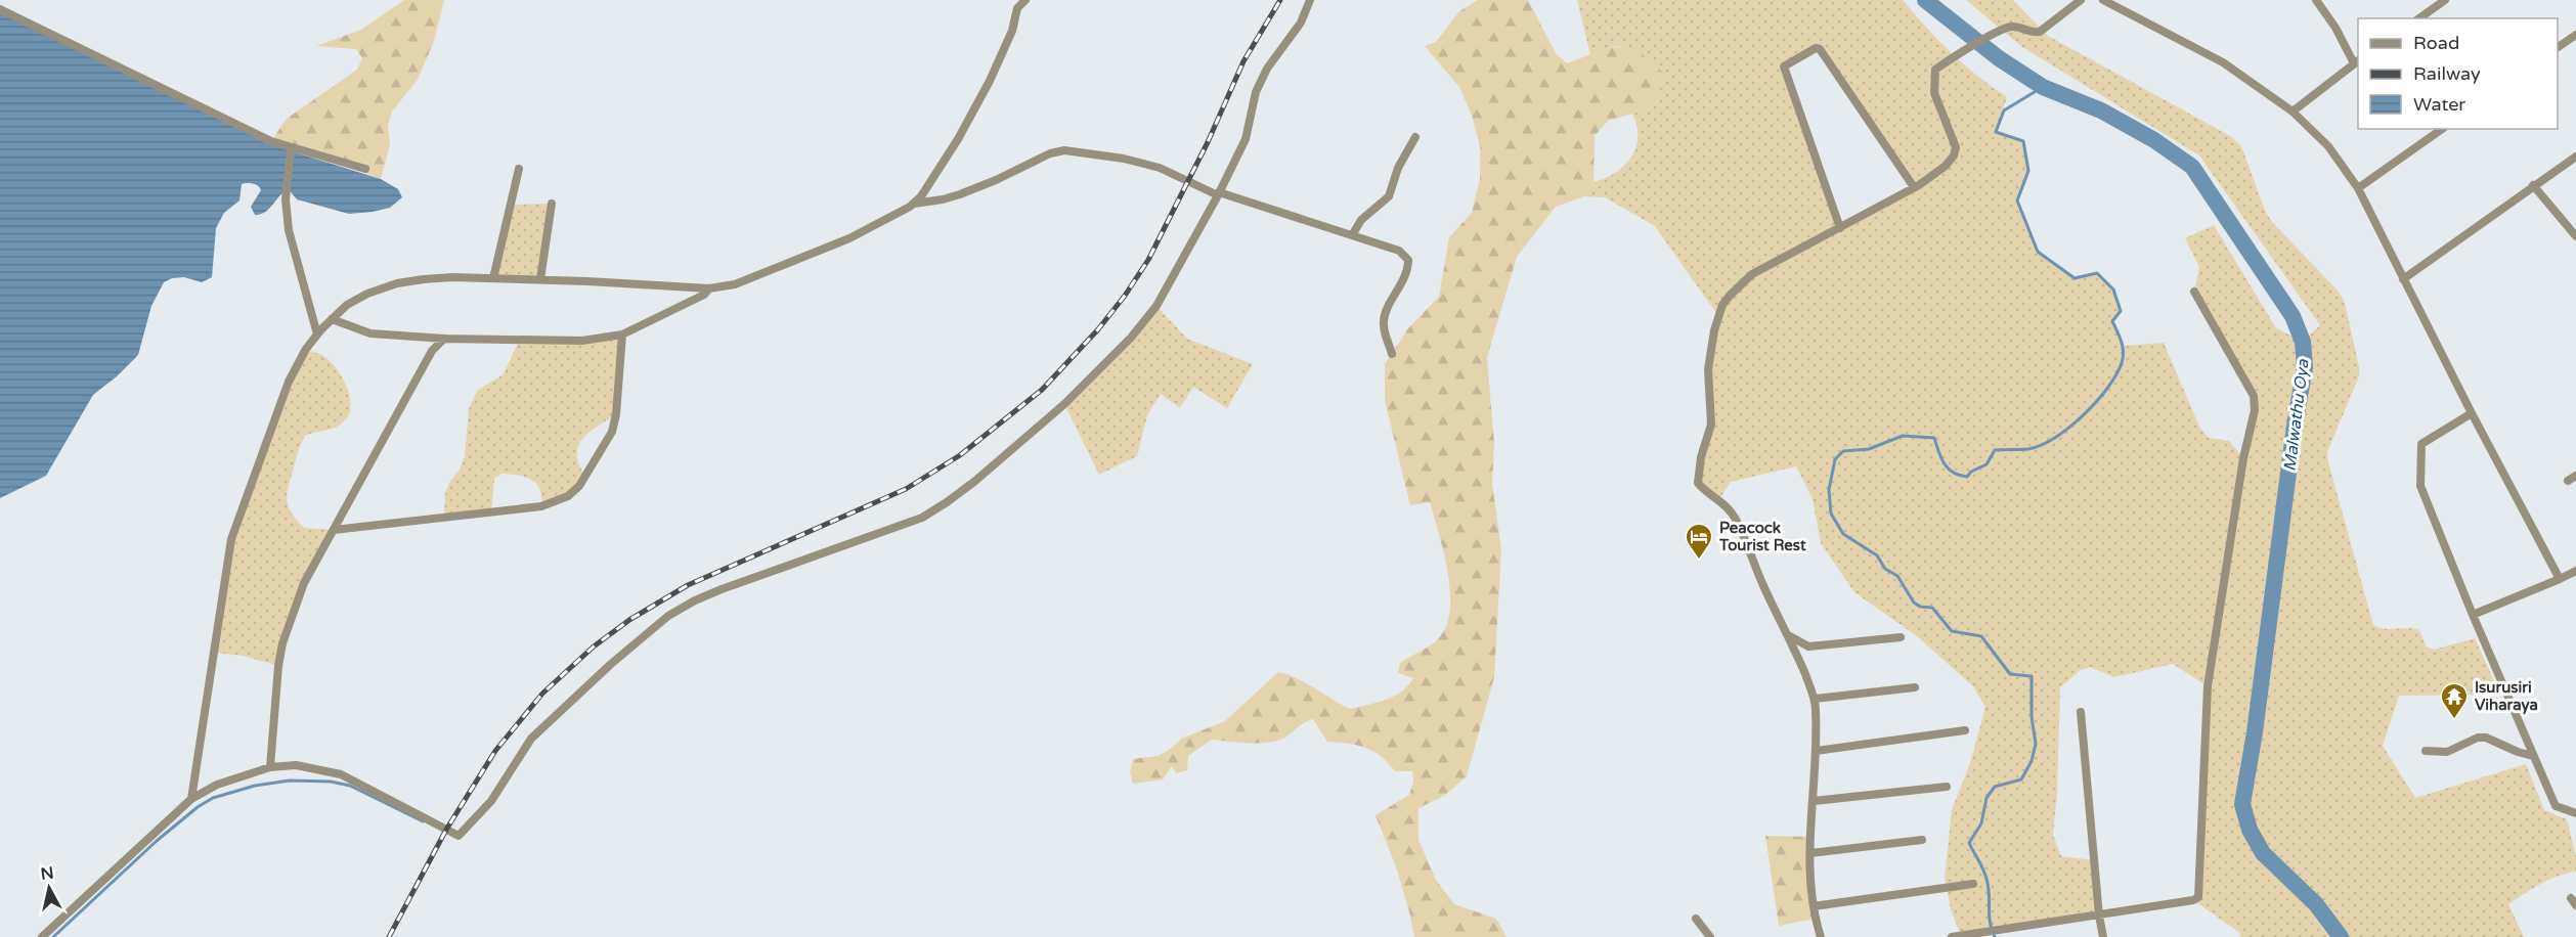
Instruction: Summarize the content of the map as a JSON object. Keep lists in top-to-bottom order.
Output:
{
  "water": ["Malwathu Oya"],
  "places": {
    "hotel": ["Peacock Tourist Rest"],
    "temple": ["Isurusiri Viharaya"]
  },
  "legend": ["Road", "Railway", "Water"],
  "north": "top"
}
